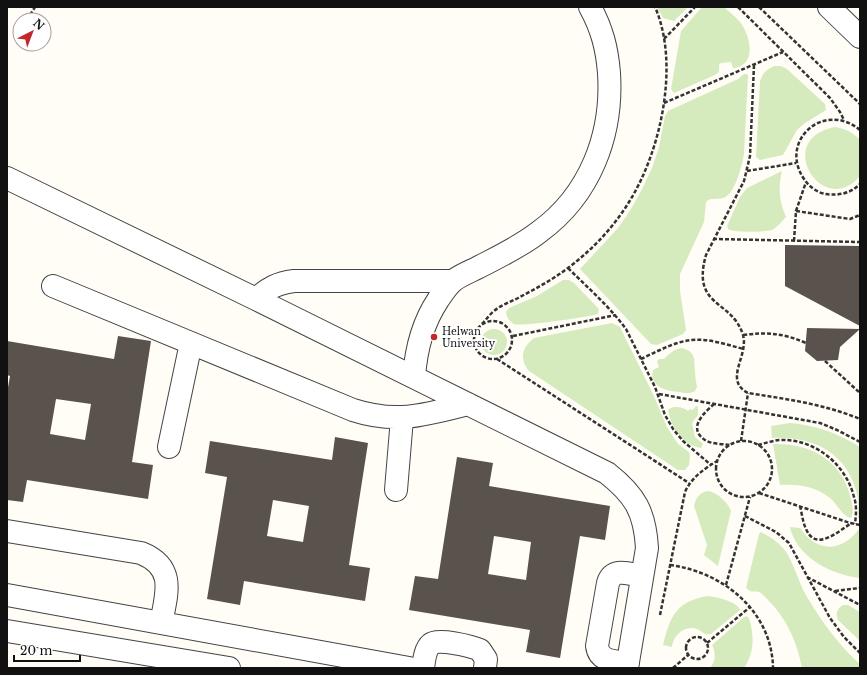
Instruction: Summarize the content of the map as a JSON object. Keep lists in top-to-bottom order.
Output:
{
  "places": ["Helwan University"],
  "scale_bar": "20 m",
  "north": "top right"
}
